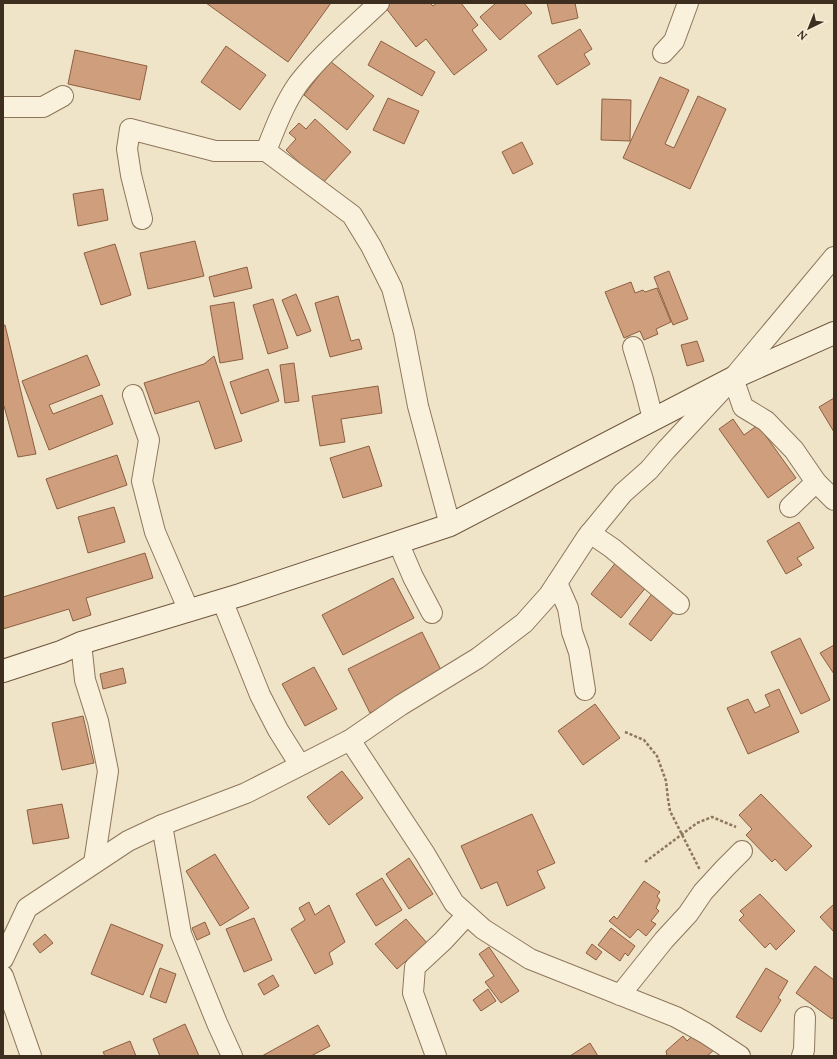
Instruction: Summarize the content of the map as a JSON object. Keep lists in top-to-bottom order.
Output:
{
  "north": "bottom left"
}
